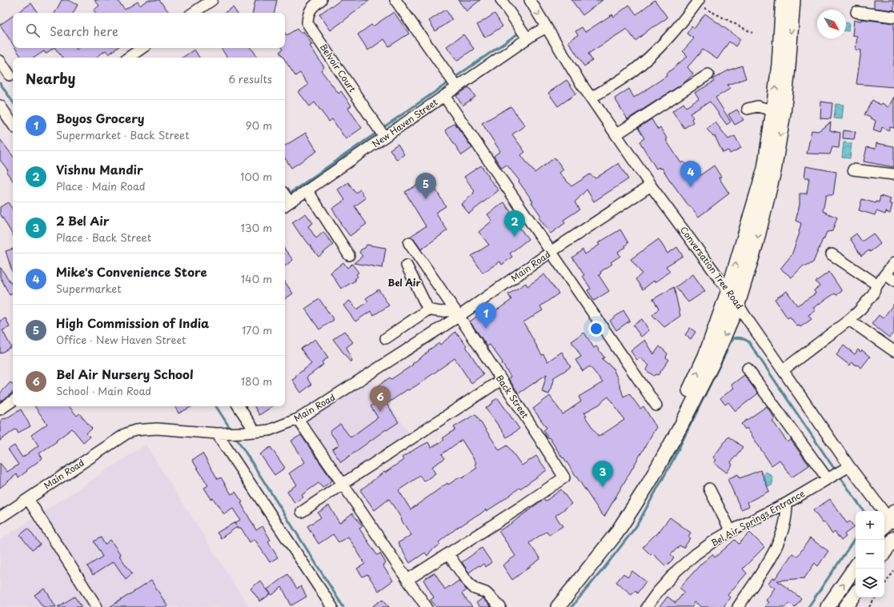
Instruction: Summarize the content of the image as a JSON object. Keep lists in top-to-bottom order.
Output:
{
  "streets": {
    "street": [
      "Belvoir Court",
      "New Haven Street",
      "Main Road",
      "Conversation Tree Road",
      "Back Street",
      "Bel Air Springs Entrance"
    ]
  },
  "crossings": [
    ["Belvoir Court", "New Haven Street"],
    ["Main Road", "Conversation Tree Road"],
    ["Main Road", "Back Street"],
    ["Conversation Tree Road", "Bel Air Springs Entrance"]
  ],
  "districts": ["Bel Air"],
  "north": "bottom right",
  "page": {
    "search": "Search here",
    "heading": ["Nearby", "6 results"],
    "list": [
      {
        "mark": "1",
        "name": "Boyos Grocery",
        "note": "Supermarket · Back Street",
        "value": "90 m"
      },
      {
        "mark": "2",
        "name": "Vishnu Mandir",
        "note": "Place · Main Road",
        "value": "100 m"
      },
      {
        "mark": "3",
        "name": "2 Bel Air",
        "note": "Place · Back Street",
        "value": "130 m"
      },
      {
        "mark": "4",
        "name": "Mike's Convenience Store",
        "note": "Supermarket",
        "value": "140 m"
      },
      {
        "mark": "5",
        "name": "High Commission of India",
        "note": "Office · New Haven Street",
        "value": "170 m"
      },
      {
        "mark": "6",
        "name": "Bel Air Nursery School",
        "note": "School · Main Road",
        "value": "180 m"
      }
    ],
    "pins": [
      "4",
      "5",
      "2",
      "1",
      "6",
      "3"
    ],
    "map_buttons": ["+", "−"]
  }
}
